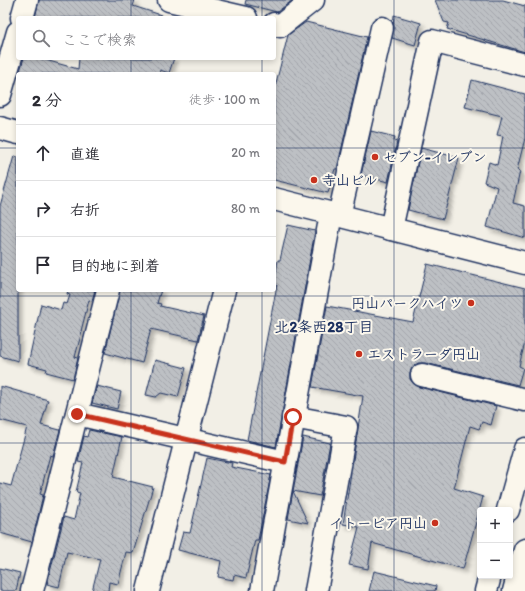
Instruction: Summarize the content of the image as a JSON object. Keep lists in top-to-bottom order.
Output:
{
  "districts": ["北2条西28丁目"],
  "places": [
    "セブン-イレブン",
    "寺山ビル",
    "円山パークハイツ",
    "エストラーダ円山",
    "イトーピア円山"
  ],
  "page": {
    "search": "ここで検索",
    "heading": ["2 分", "徒歩 · 100 m"],
    "list": [
      ["直進", "20 m"],
      ["右折", "80 m"],
      "目的地に到着"
    ],
    "map_buttons": ["+", "−"]
  }
}
